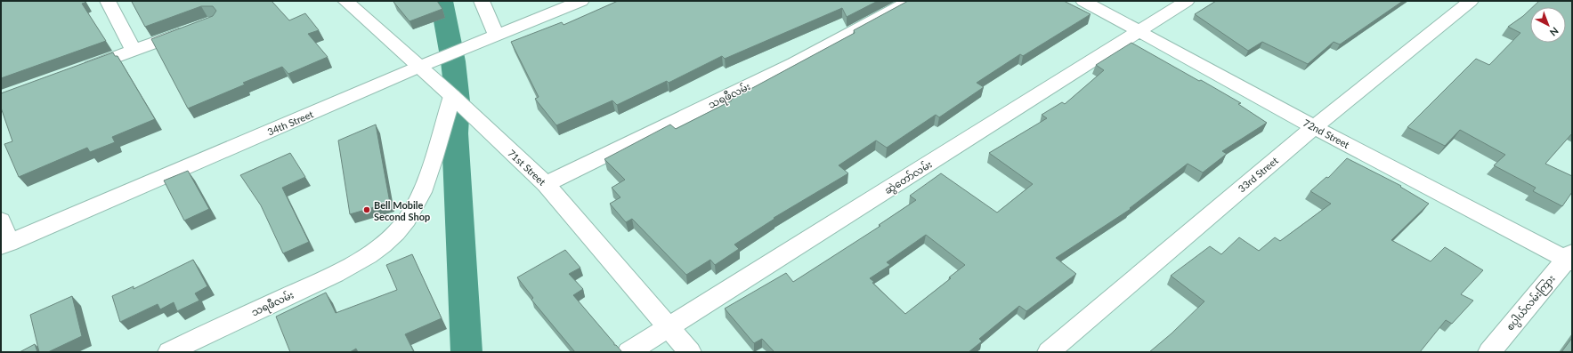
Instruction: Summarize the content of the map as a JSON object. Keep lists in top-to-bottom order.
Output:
{
  "streets": {
    "street": [
      "သရဖီလမ်း",
      "34th Street",
      "72nd Street",
      "71st Street",
      "33rd Street",
      "ဆွဲတော်လမ်း",
      "စပ္ပါယ်လမ်းကြား"
    ]
  },
  "crossings": [
    ["သရဖီလမ်း", "71st Street"],
    ["34th Street", "71st Street"],
    ["72nd Street", "33rd Street"],
    ["72nd Street", "ဆွဲတော်လမ်း"],
    ["72nd Street", "စပ္ပါယ်လမ်းကြား"],
    ["71st Street", "ဆွဲတော်လမ်း"]
  ],
  "places": ["Bell Mobile Second Shop"],
  "north": "bottom right"
}
